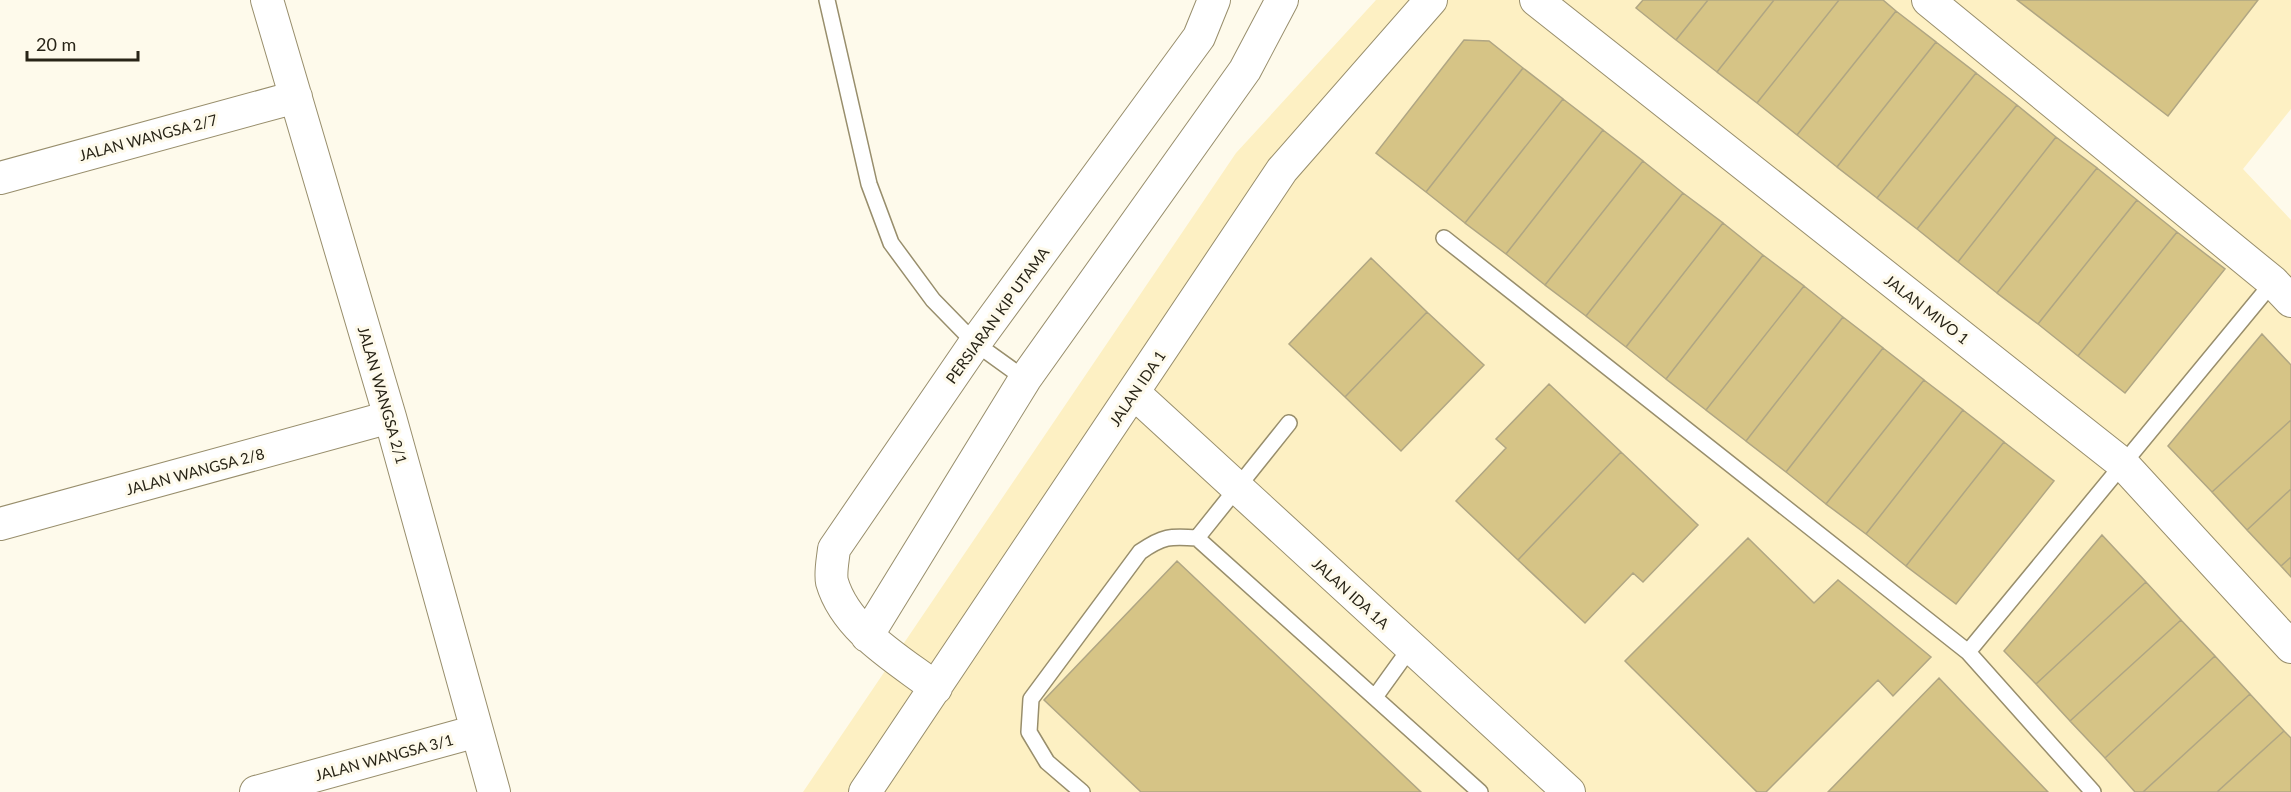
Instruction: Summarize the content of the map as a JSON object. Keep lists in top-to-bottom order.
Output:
{
  "streets": {
    "street": [
      "JALAN WANGSA 2/7",
      "JALAN MIVO 1",
      "PERSIARAN KIP UTAMA",
      "JALAN IDA 1",
      "JALAN WANGSA 2/1",
      "JALAN WANGSA 2/8",
      "JALAN IDA 1A",
      "JALAN WANGSA 3/1"
    ]
  },
  "crossings": [
    ["JALAN WANGSA 2/7", "JALAN WANGSA 2/1"],
    ["PERSIARAN KIP UTAMA", "JALAN IDA 1"],
    ["JALAN IDA 1", "JALAN IDA 1A"],
    ["JALAN WANGSA 2/1", "JALAN WANGSA 2/8"],
    ["JALAN WANGSA 2/1", "JALAN WANGSA 3/1"]
  ],
  "scale_bar": "20 m"
}
